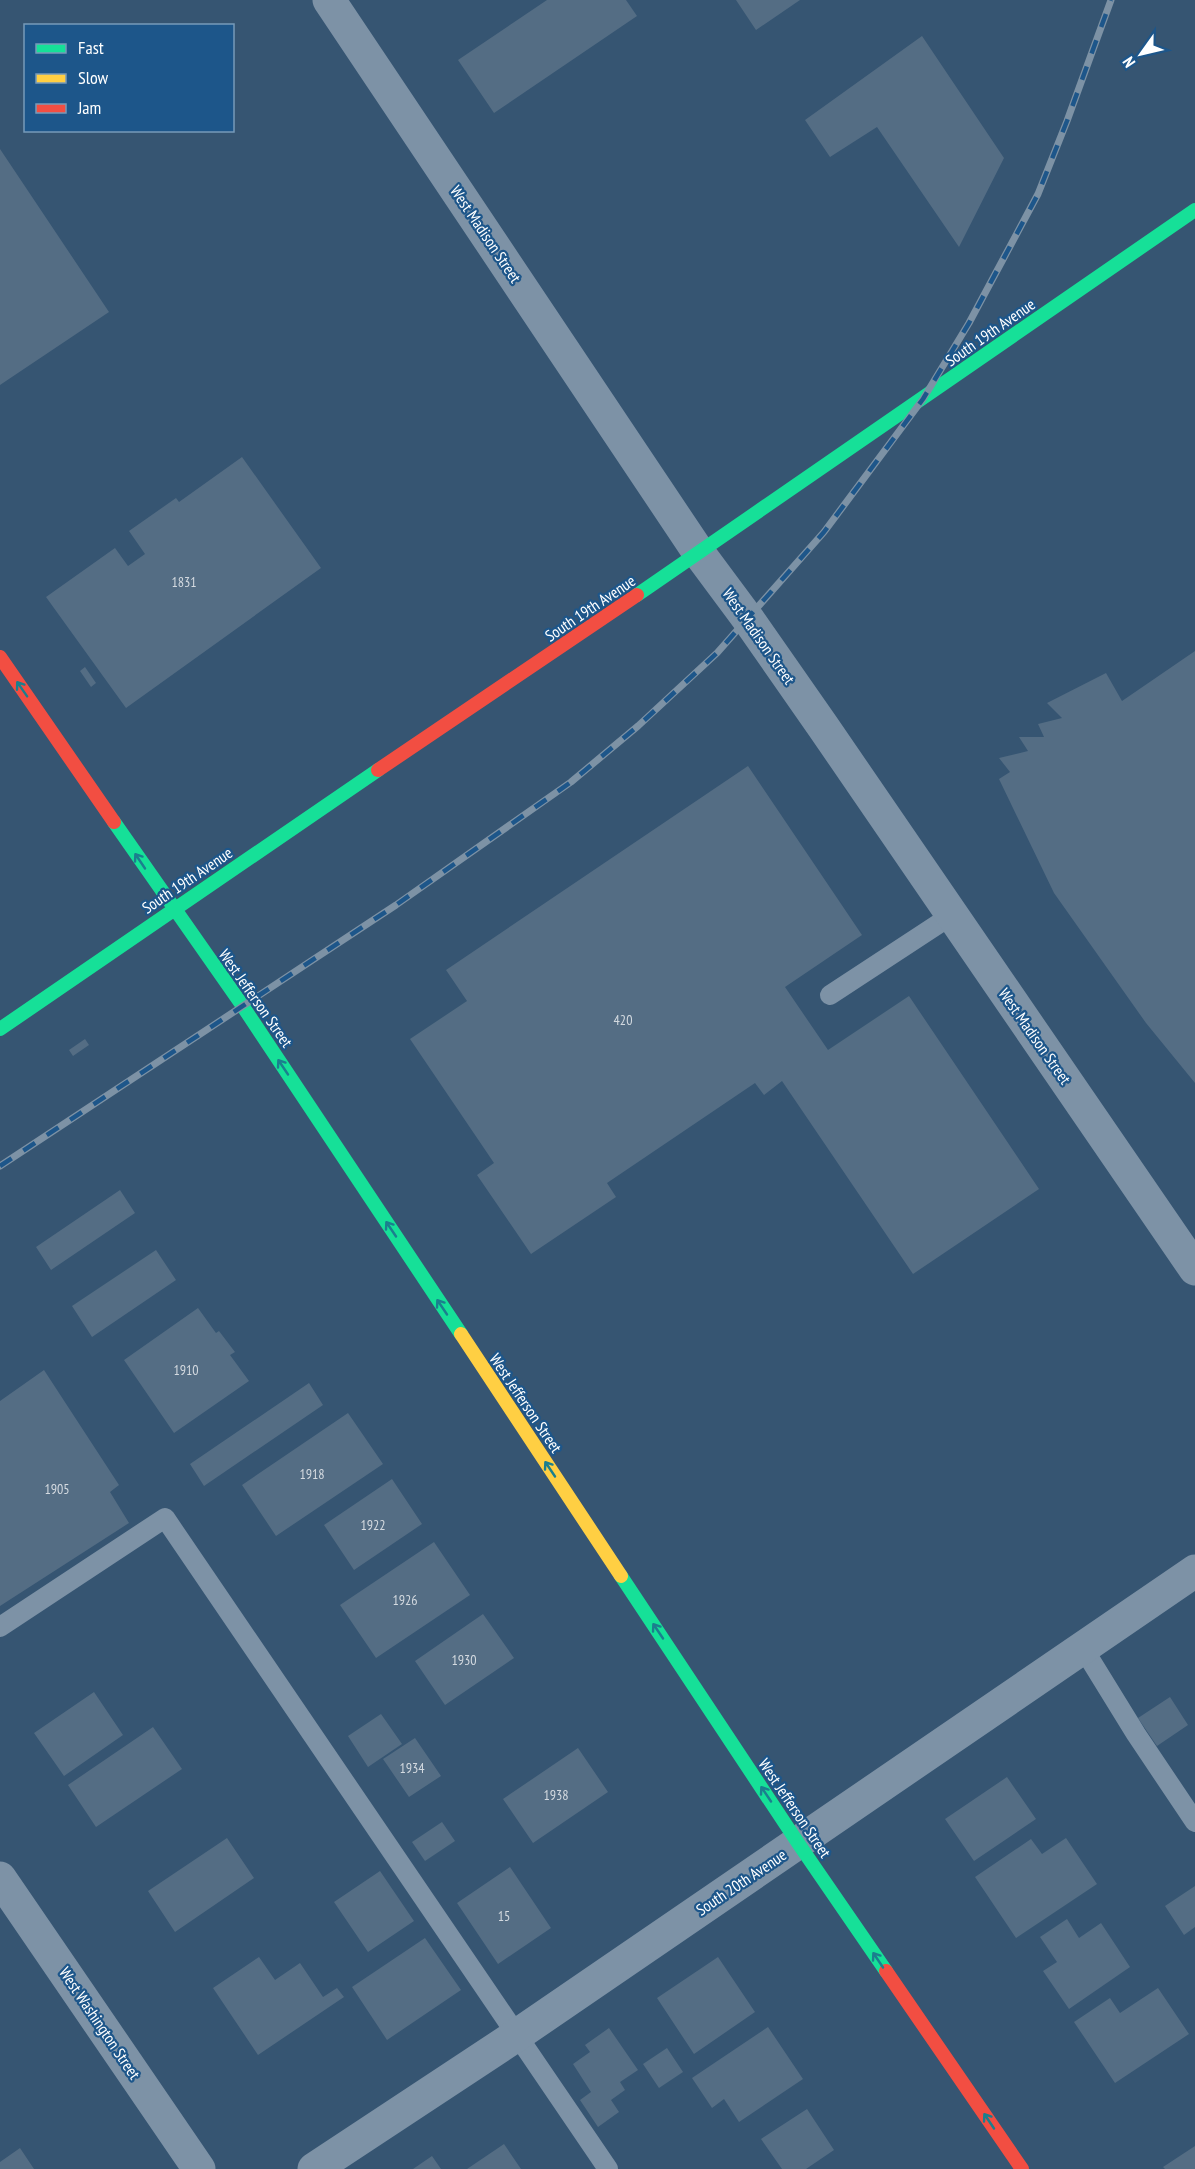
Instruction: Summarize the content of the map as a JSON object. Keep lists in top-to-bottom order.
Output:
{
  "streets": {
    "main road": ["South 19th Avenue", "West Jefferson Street"],
    "street": ["West Madison Street", "South 20th Avenue", "West Washington Street"]
  },
  "crossings": [
    ["West Madison Street", "South 19th Avenue"],
    ["South 19th Avenue", "West Jefferson Street"],
    ["West Jefferson Street", "South 20th Avenue"]
  ],
  "one_way": ["West Jefferson Street"],
  "house_numbers": [
    "1831",
    "420",
    "1910",
    "1918",
    "1905",
    "1922",
    "1926",
    "1930",
    "1934",
    "1938",
    "15"
  ],
  "legend": ["Fast", "Slow", "Jam"],
  "north": "bottom left"
}
